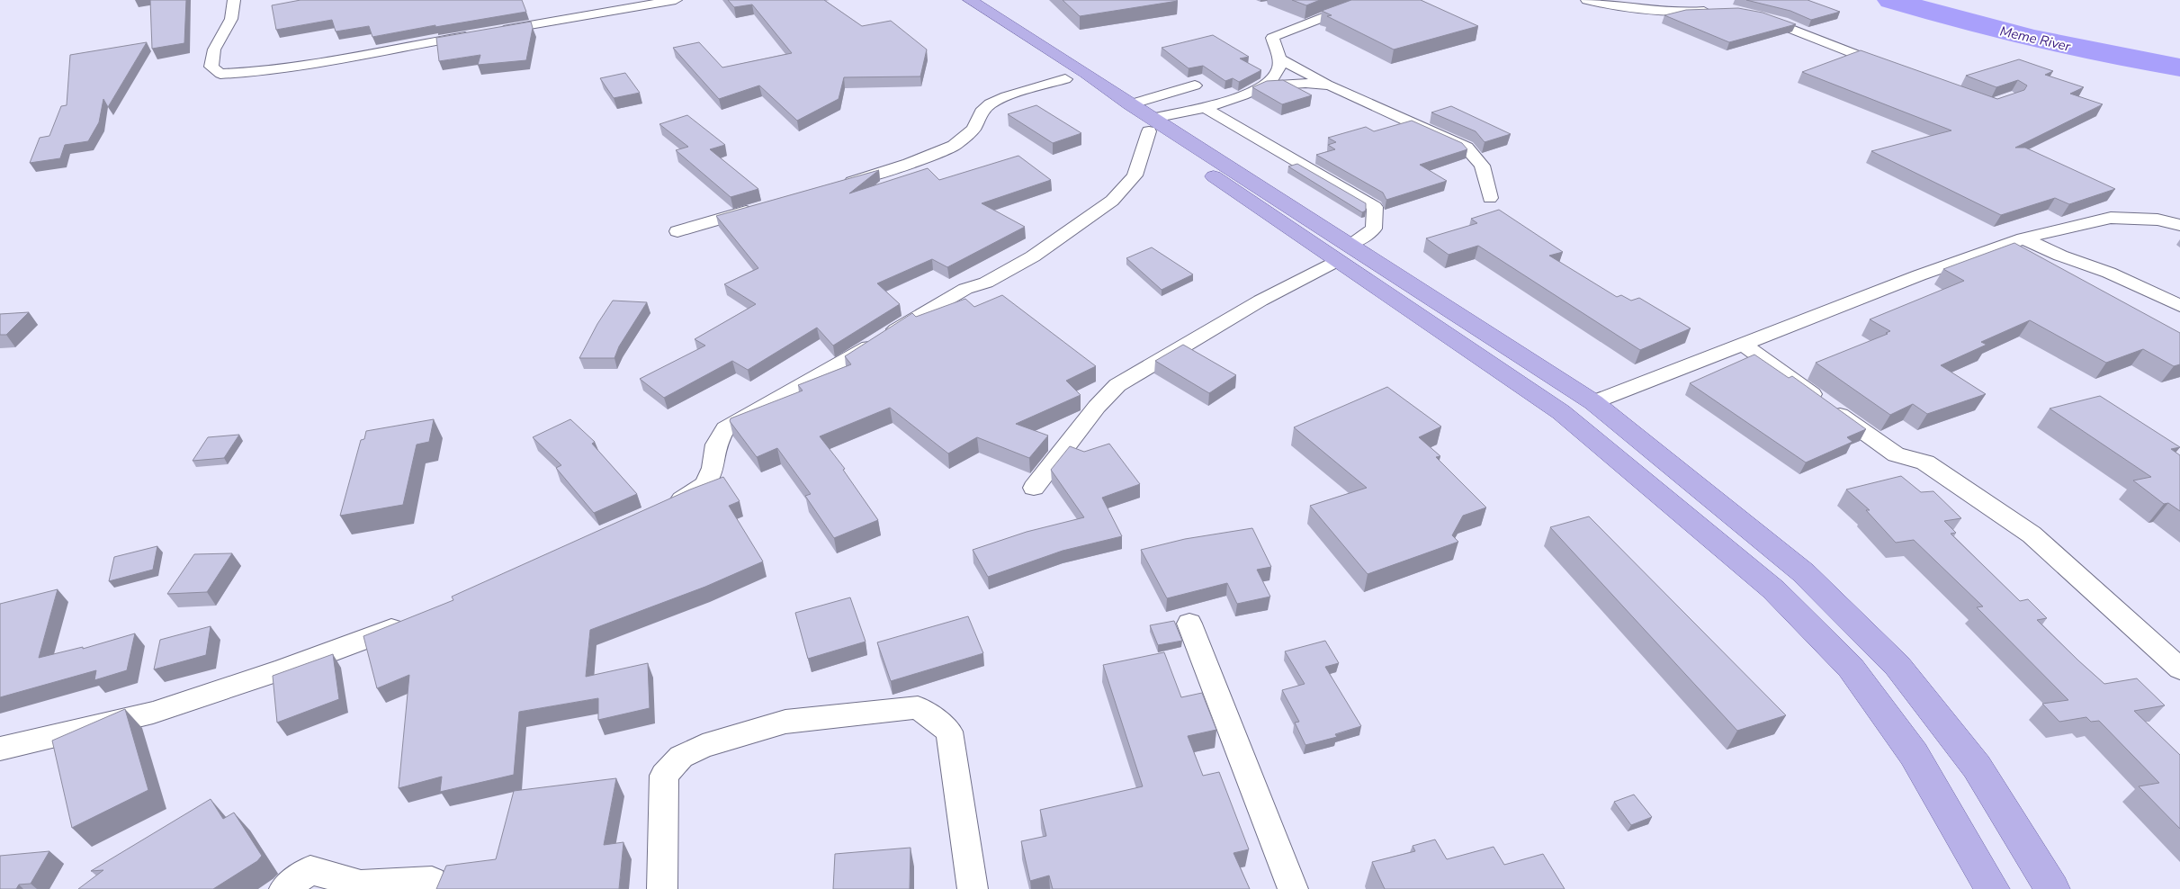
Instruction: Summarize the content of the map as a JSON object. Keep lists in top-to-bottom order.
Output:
{
  "water": ["Meme River"]
}
